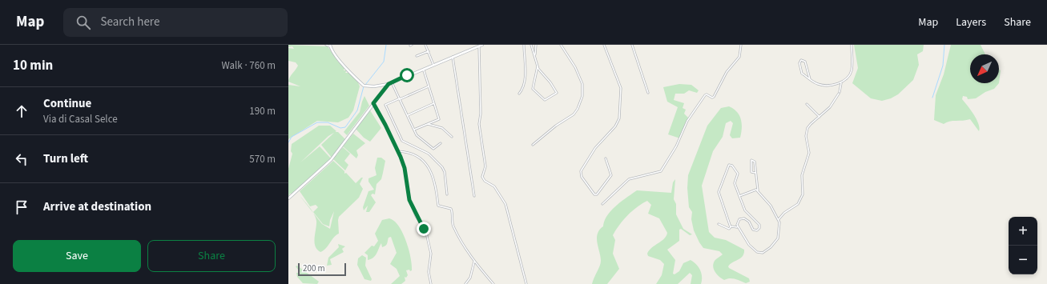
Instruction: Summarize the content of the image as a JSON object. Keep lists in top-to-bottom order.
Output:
{
  "scale_bar": "200 m",
  "north": "bottom left",
  "page": {
    "header": "Map",
    "search": "Search here",
    "nav": ["Map", "Layers", "Share"],
    "heading": ["10 min", "Walk · 760 m"],
    "list": [
      ["Continue", "Via di Casal Selce", "190 m"],
      ["Turn left", "570 m"],
      "Arrive at destination"
    ],
    "map_buttons": ["+", "−"],
    "buttons": ["Save", "Share"],
    "scale": "200 m"
  }
}
